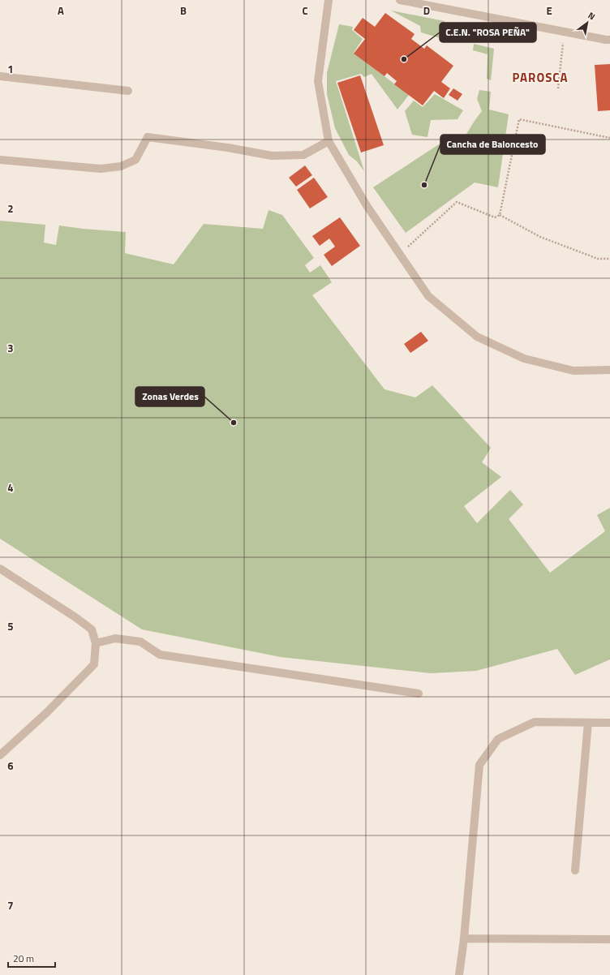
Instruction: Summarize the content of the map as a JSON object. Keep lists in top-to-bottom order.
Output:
{
  "districts": ["PAROSCA"],
  "places": ["C.E.N. \"ROSA PEÑA\"", "Cancha de Baloncesto", "Zonas Verdes"],
  "scale_bar": "20 m",
  "north": "top right",
  "grid": {
    "columns": [
      "A",
      "B",
      "C",
      "D",
      "E"
    ],
    "rows": [
      "1",
      "2",
      "3",
      "4",
      "5",
      "6",
      "7"
    ]
  }
}
